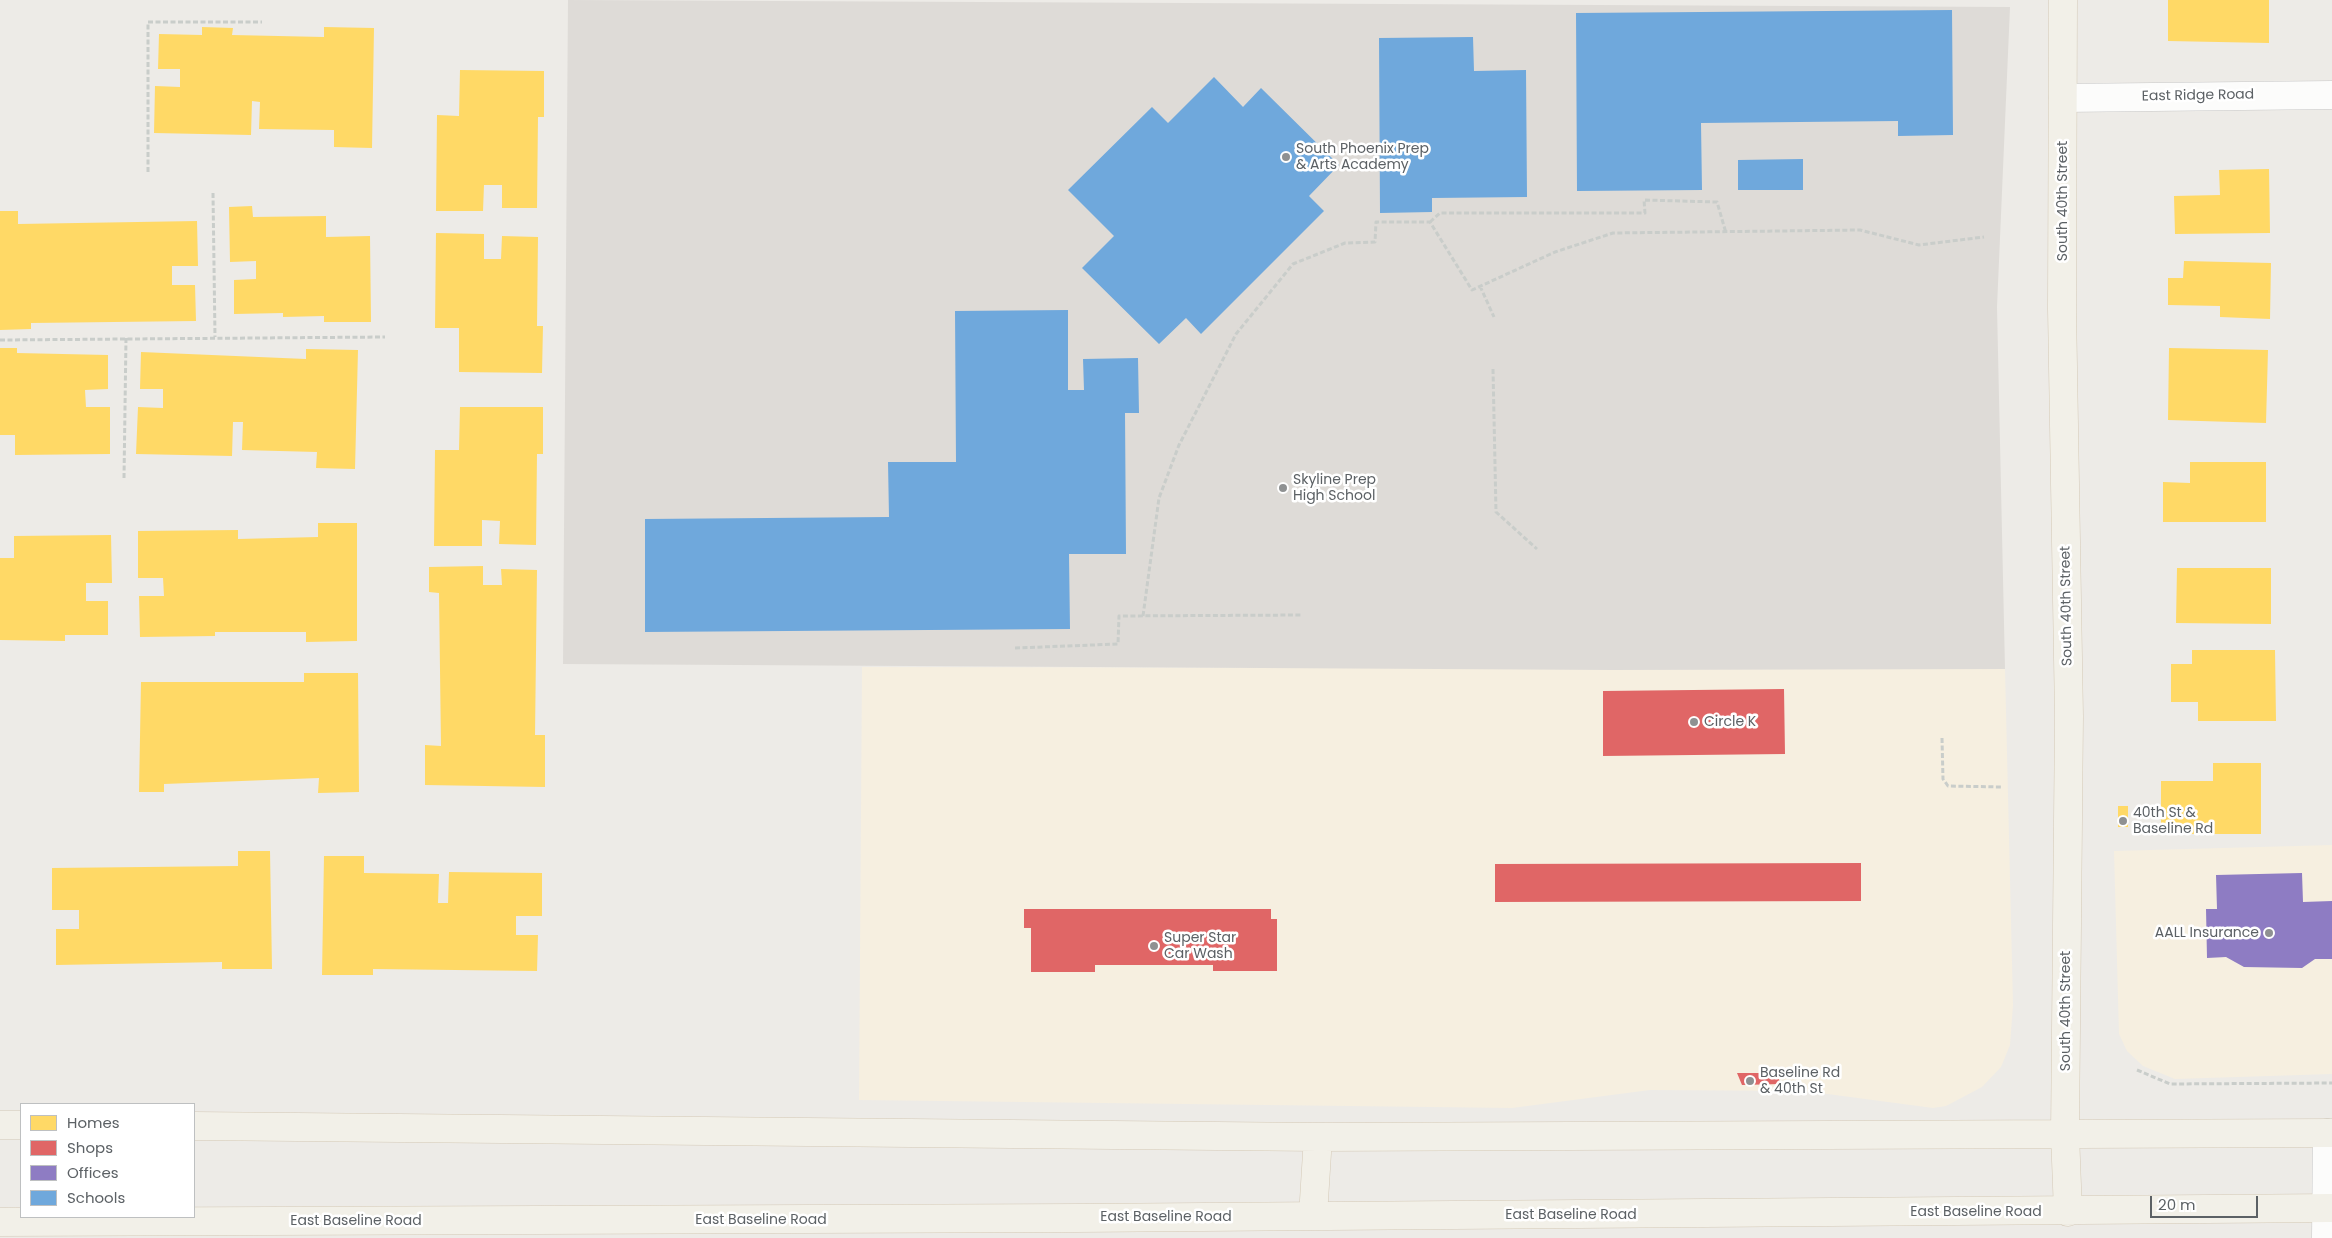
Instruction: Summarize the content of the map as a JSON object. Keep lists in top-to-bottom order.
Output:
{
  "streets": {
    "main road": ["South 40th Street", "East Baseline Road"],
    "street": ["East Ridge Road"]
  },
  "crossings": [
    ["East Ridge Road", "South 40th Street"],
    ["South 40th Street", "East Baseline Road"]
  ],
  "places": [
    "South Phoenix Prep & Arts Academy",
    "Skyline Prep High School",
    "Circle K",
    "40th St & Baseline Rd",
    "AALL Insurance",
    "Super Star Car Wash",
    "Baseline Rd & 40th St"
  ],
  "legend": [
    "Homes",
    "Shops",
    "Offices",
    "Schools"
  ],
  "scale_bar": "20 m"
}
